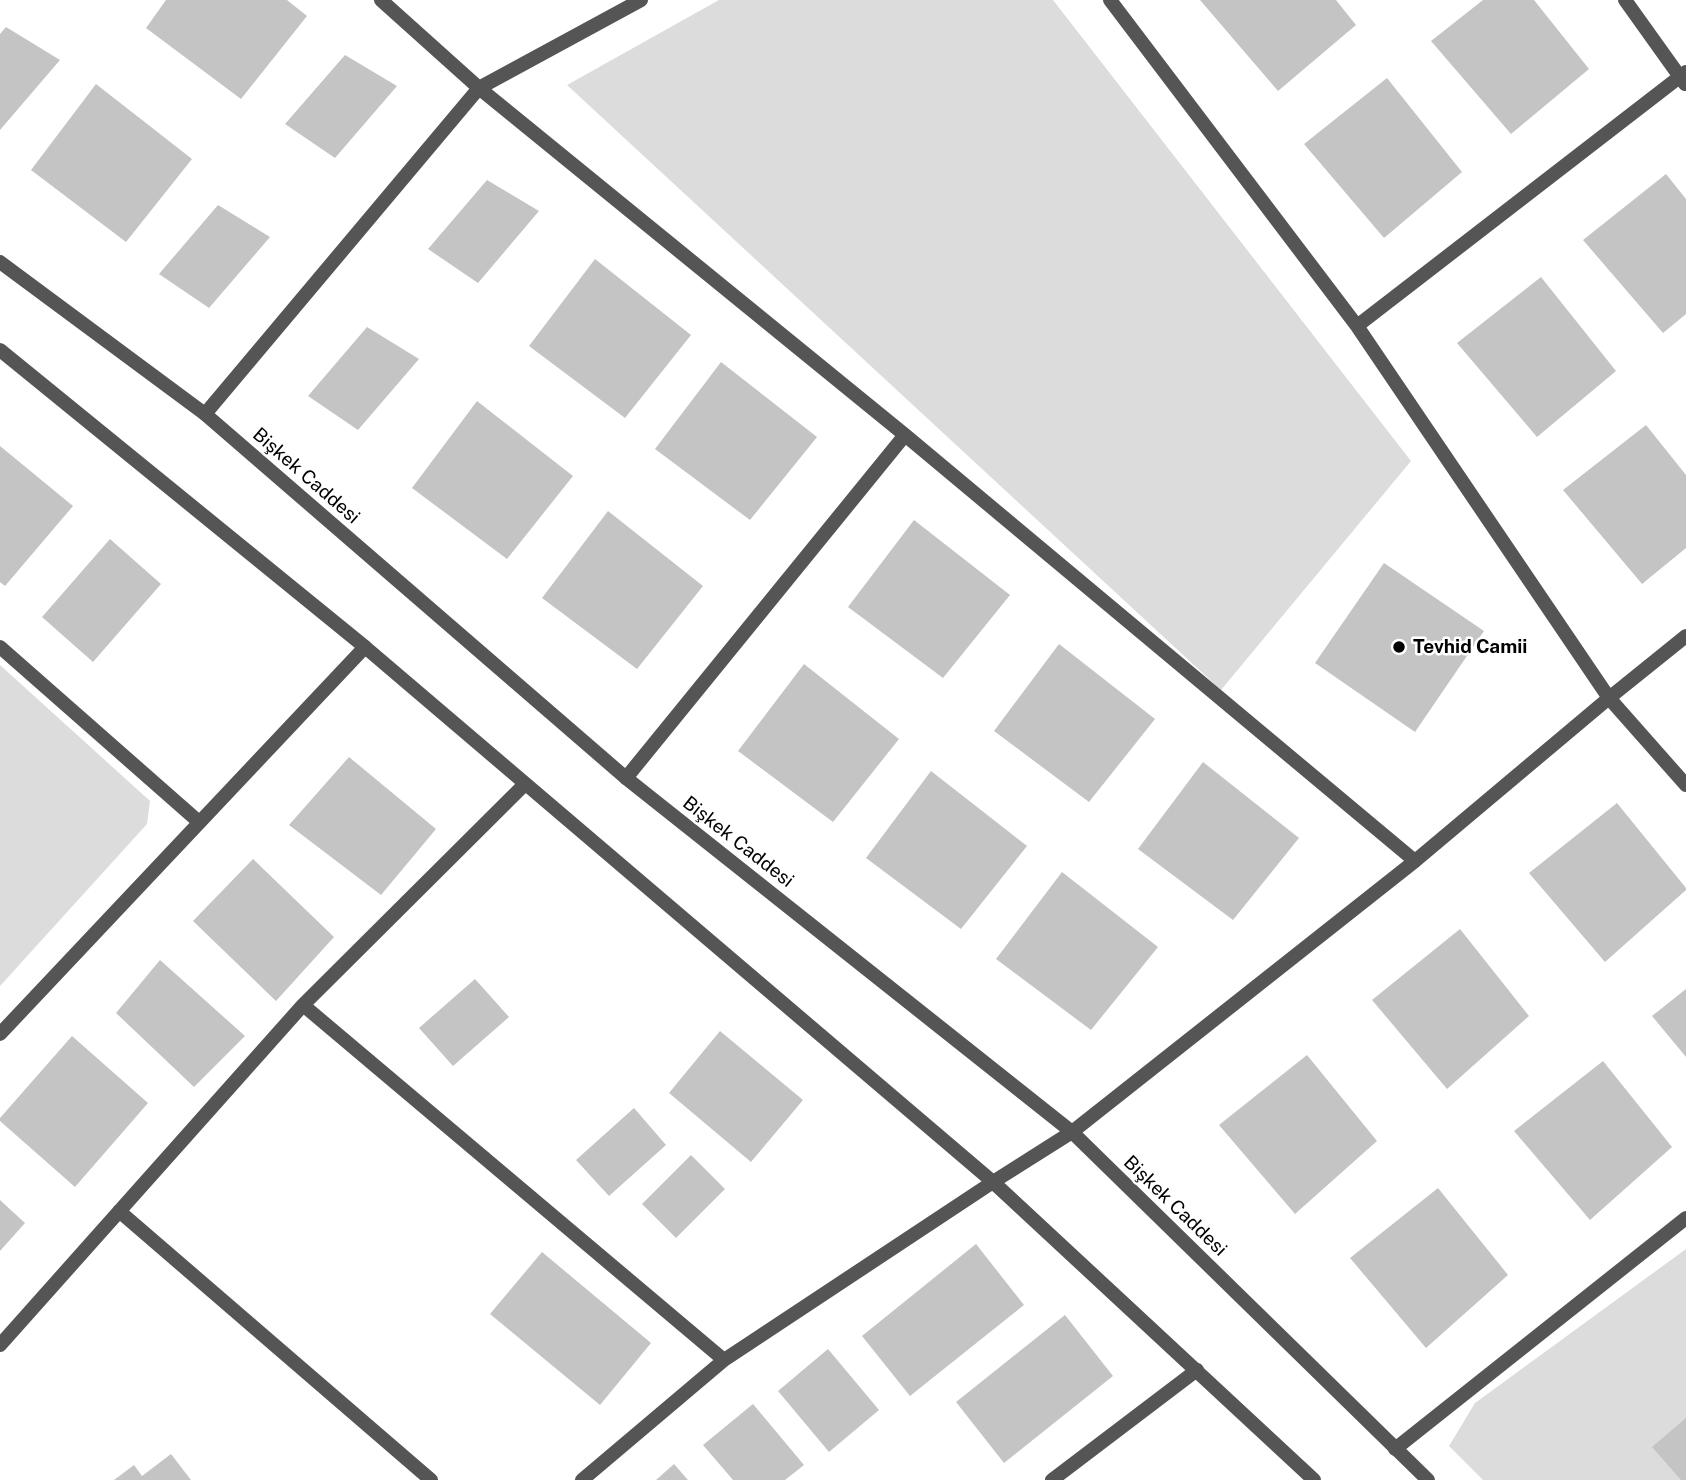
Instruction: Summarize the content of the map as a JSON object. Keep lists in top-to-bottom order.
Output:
{
  "streets": {
    "street": ["Bişkek Caddesi"]
  },
  "places": ["Tevhid Camii"]
}
